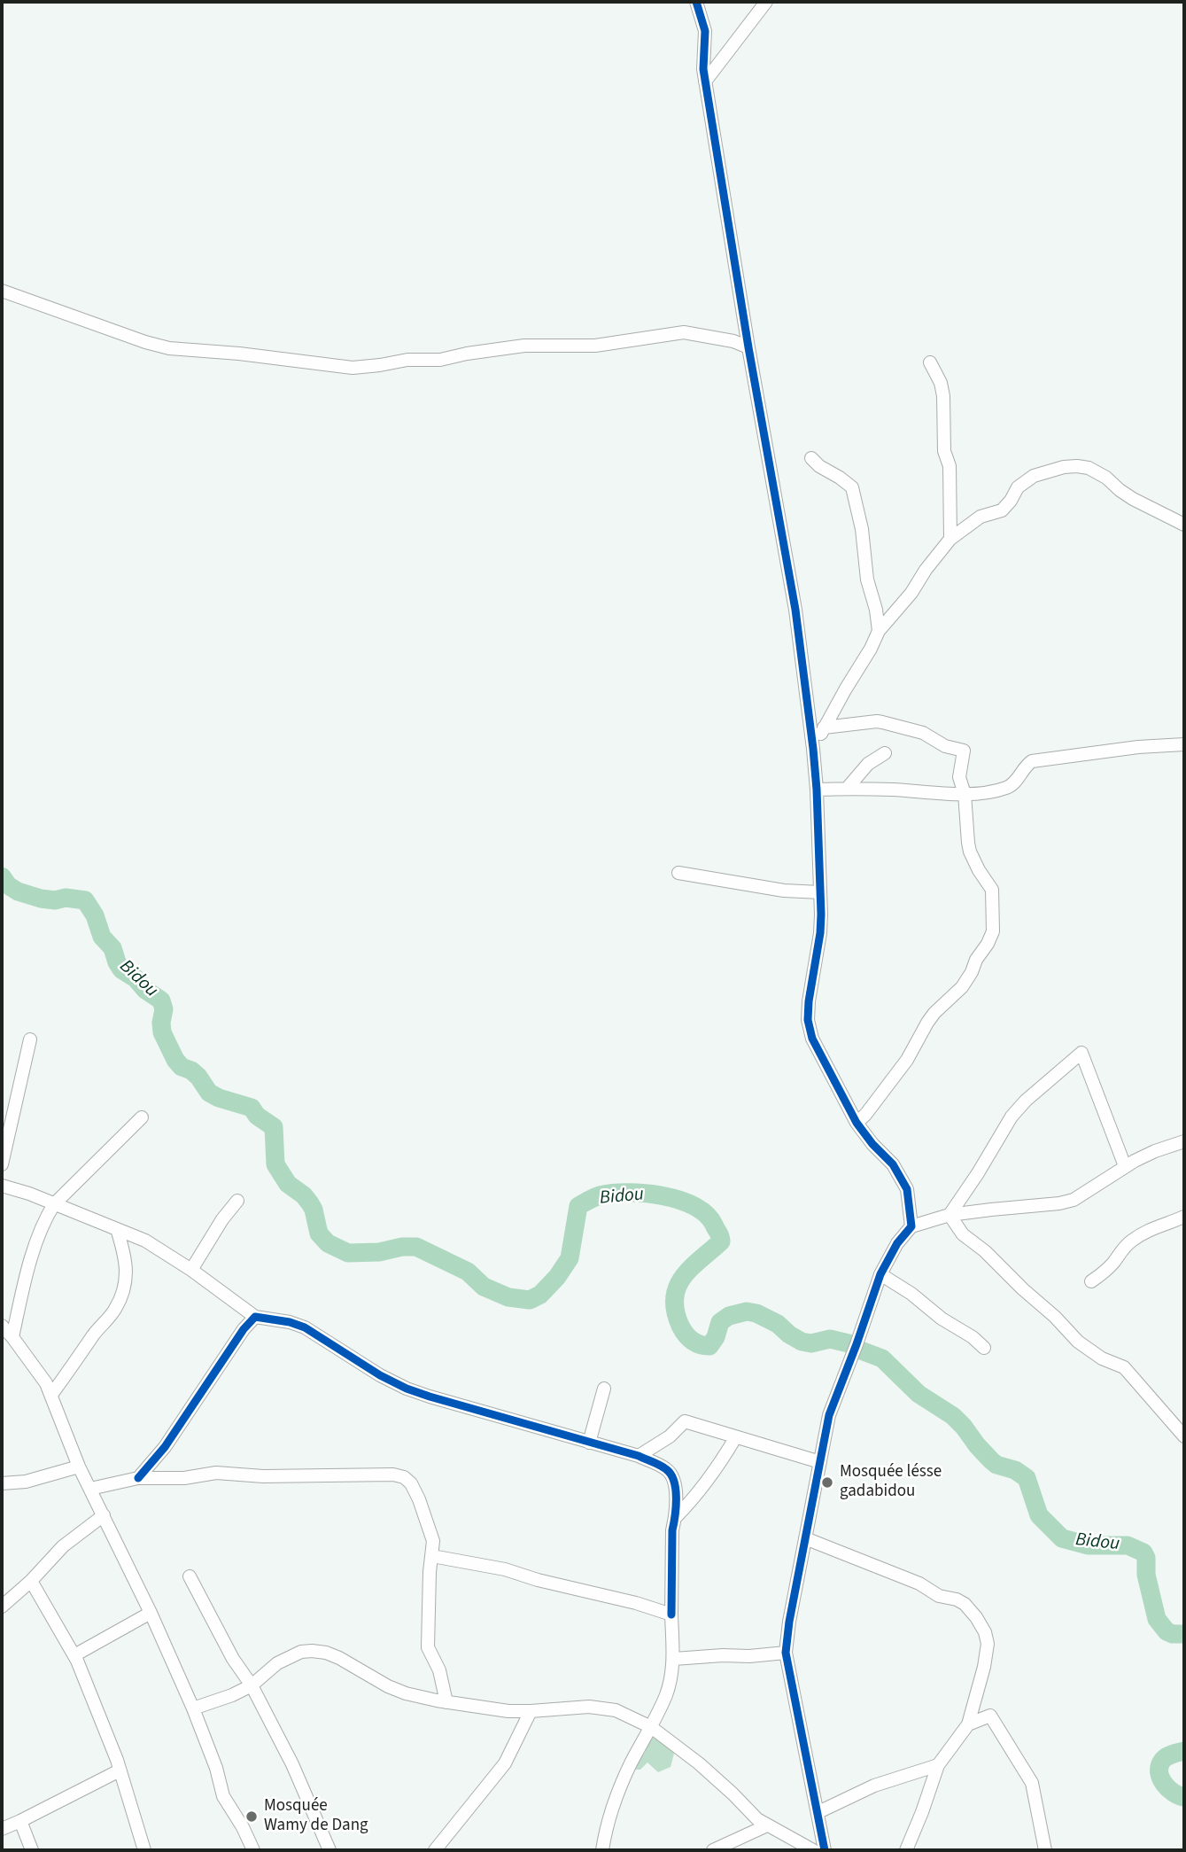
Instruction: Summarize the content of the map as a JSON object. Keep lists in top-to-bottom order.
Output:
{
  "water": ["Bidou"],
  "places": ["Mosquée lésse gadabidou", "Mosquée Wamy de Dang"]
}
